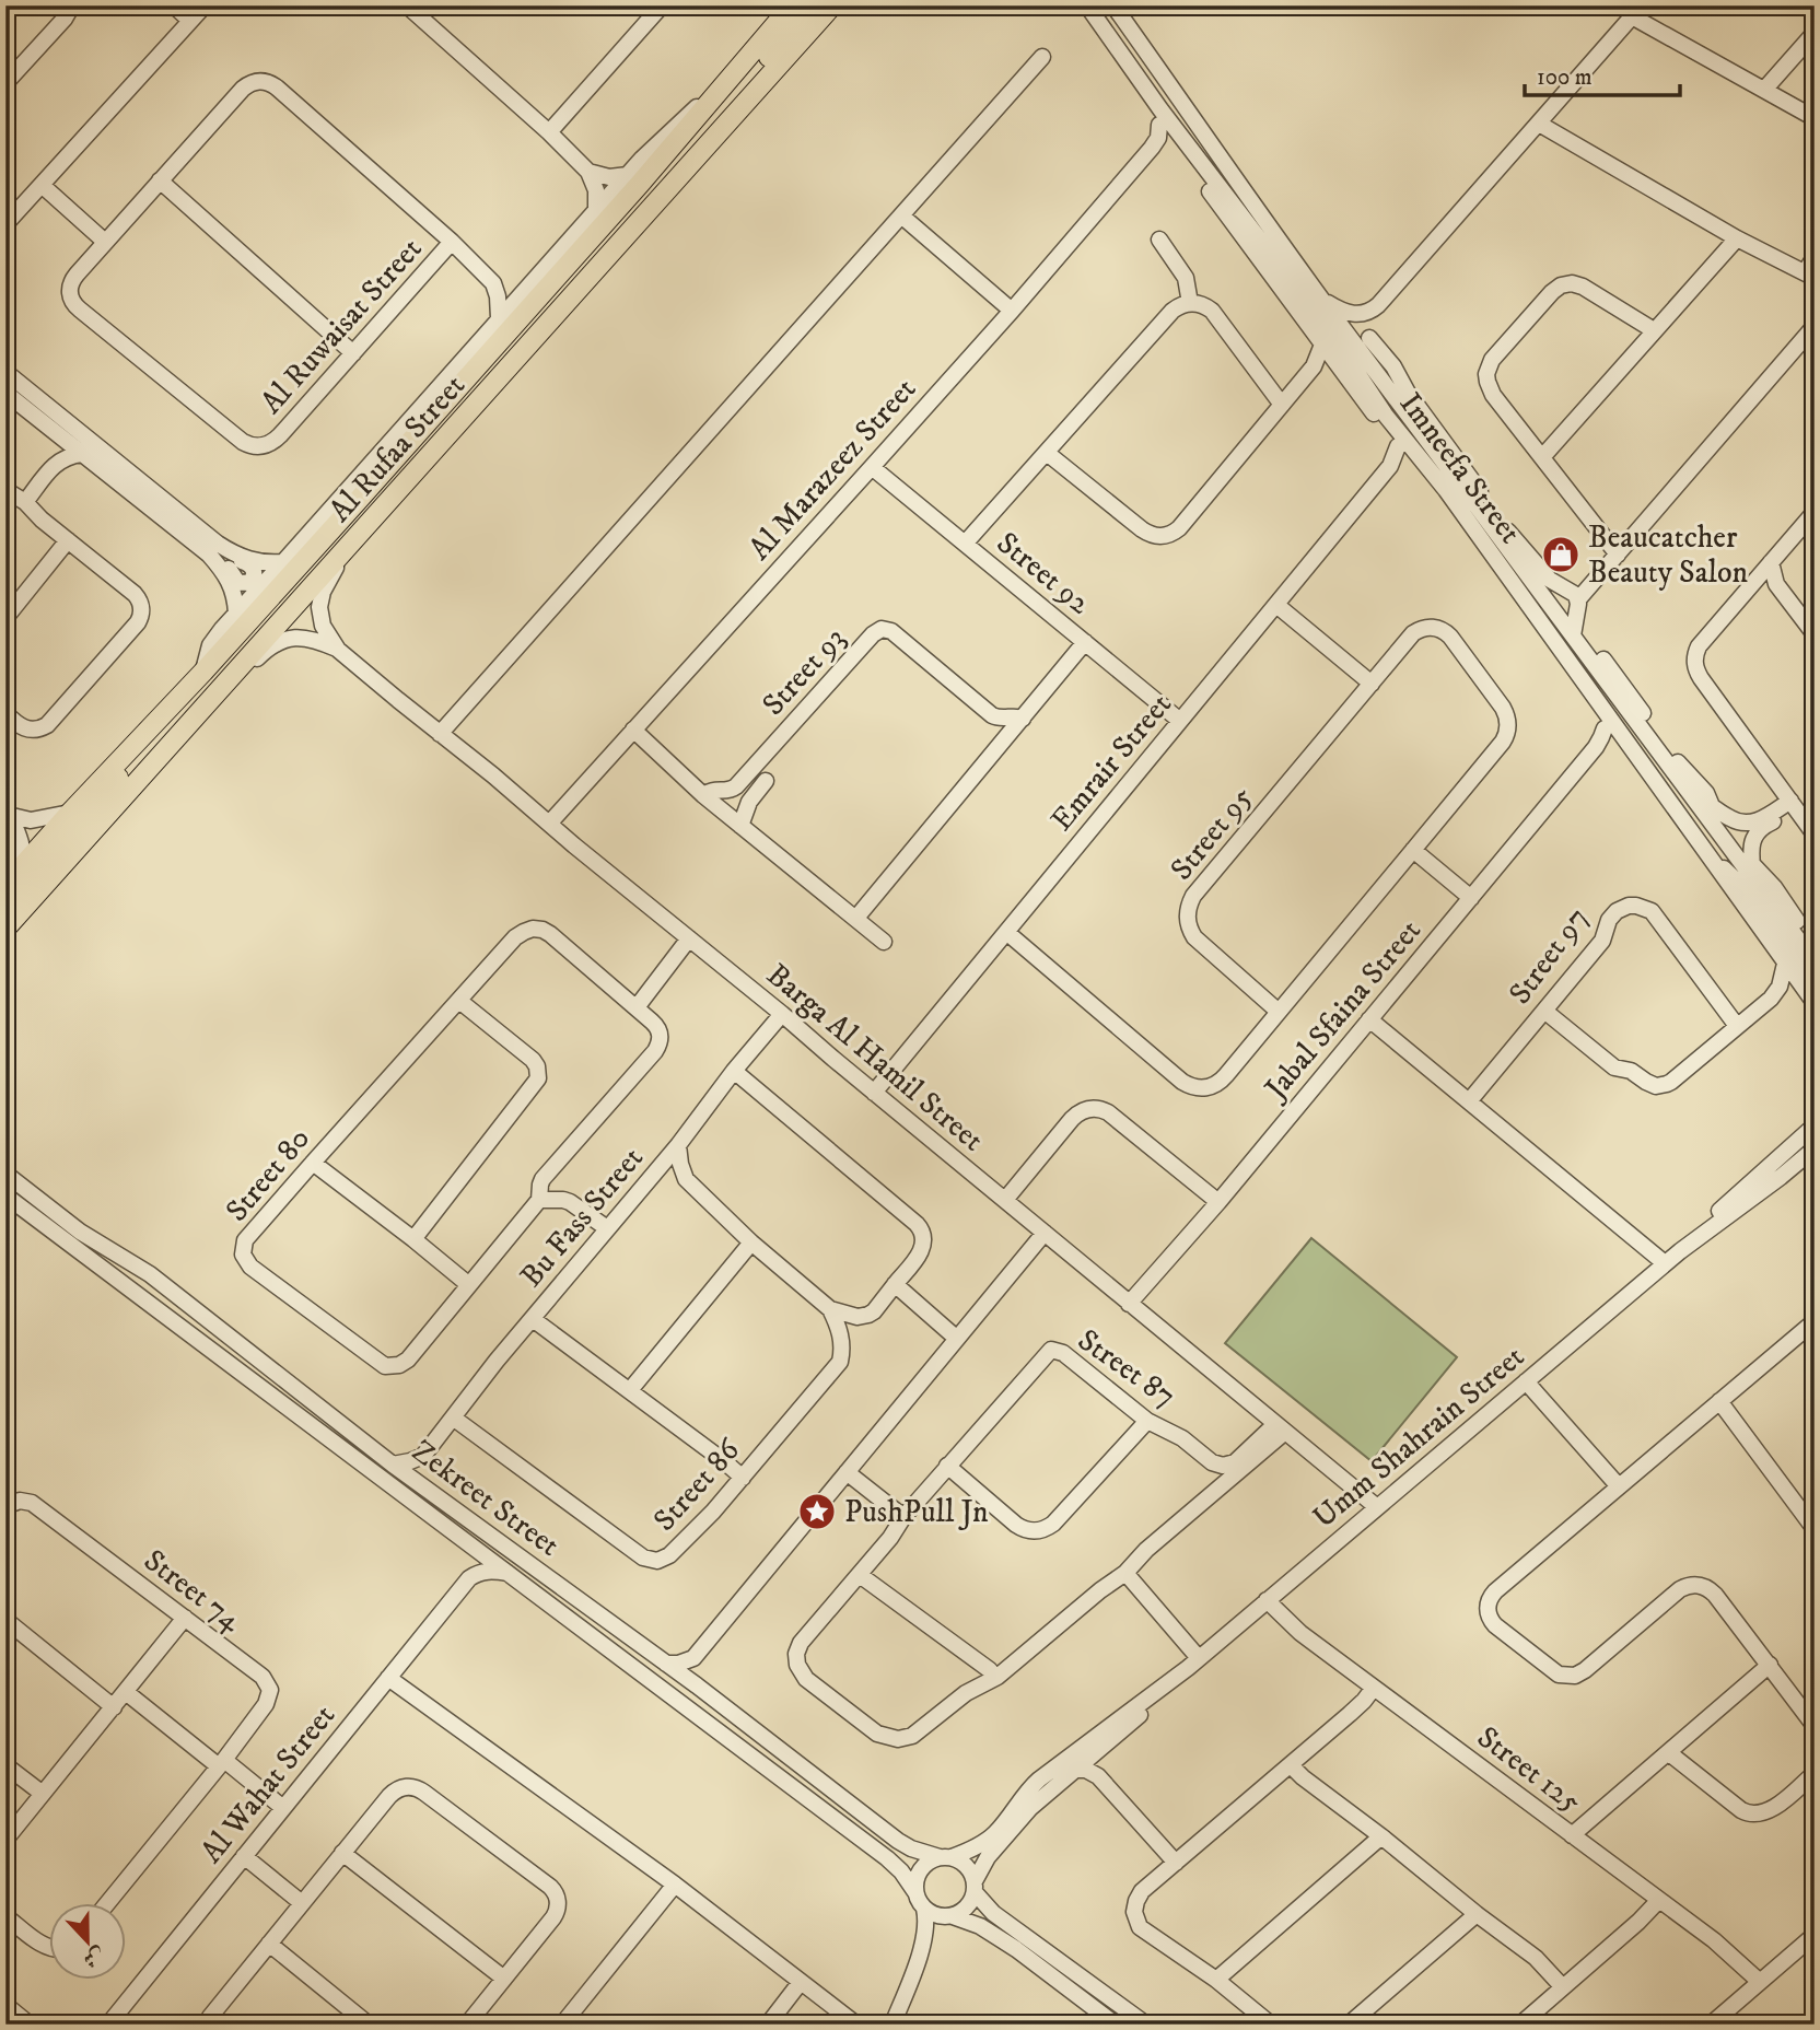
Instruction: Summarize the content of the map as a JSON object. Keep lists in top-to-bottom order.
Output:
{
  "streets": {
    "main road": ["Al Rufaa Street"],
    "street": [
      "Al Ruwaisat Street",
      "Imneefa Street",
      "Al Marazeez Street",
      "Street 92",
      "Street 93",
      "Emrair Street",
      "Street 95",
      "Street 97",
      "Jabal Sfaina Street",
      "Barga Al Hamil Street",
      "Street 80",
      "Bu Fass Street",
      "Street 87",
      "Umm Shahrain Street",
      "Street 86",
      "Zekreet Street",
      "Street 74",
      "Street 125",
      "Al Wahat Street"
    ]
  },
  "crossings": [
    ["Al Rufaa Street", "Barga Al Hamil Street"],
    ["Al Marazeez Street", "Street 92"],
    ["Al Marazeez Street", "Barga Al Hamil Street"],
    ["Street 92", "Emrair Street"],
    ["Emrair Street", "Street 95"],
    ["Emrair Street", "Barga Al Hamil Street"],
    ["Jabal Sfaina Street", "Barga Al Hamil Street"],
    ["Barga Al Hamil Street", "Bu Fass Street"],
    ["Barga Al Hamil Street", "Street 87"],
    ["Barga Al Hamil Street", "Umm Shahrain Street"],
    ["Bu Fass Street", "Street 86"],
    ["Umm Shahrain Street", "Zekreet Street"],
    ["Umm Shahrain Street", "Street 125"]
  ],
  "places": {
    "shop": ["Beaucatcher Beauty Salon"],
    "place": ["PushPull Jn"]
  },
  "scale_bar": "100 m",
  "north": "bottom"
}
